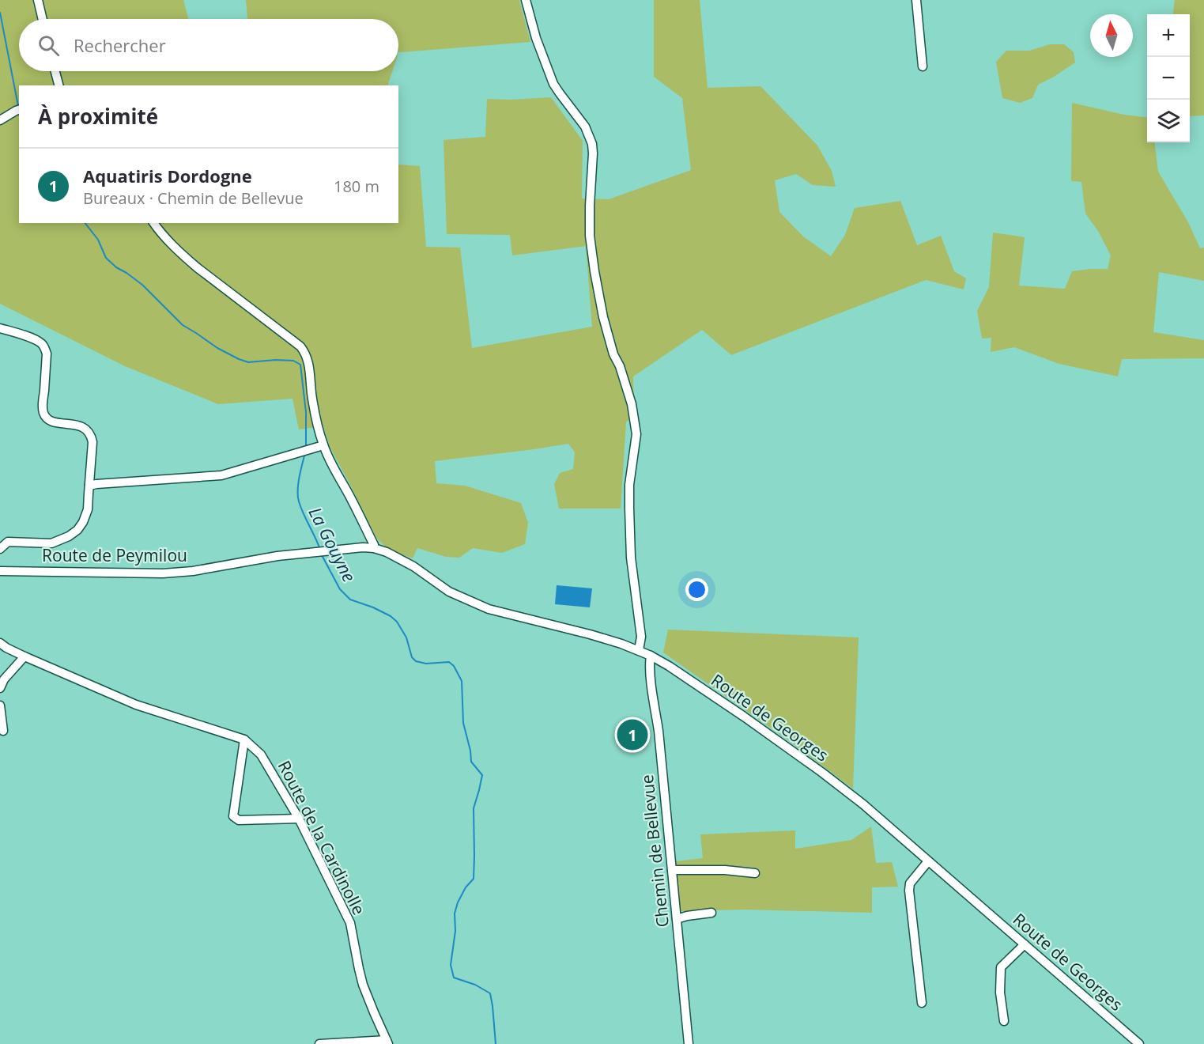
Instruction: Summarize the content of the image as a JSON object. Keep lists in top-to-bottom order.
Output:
{
  "streets": {
    "street": [
      "Route de Peymilou",
      "Route de Georges",
      "Route de la Cardinolle",
      "Chemin de Bellevue"
    ]
  },
  "crossings": [
    ["Route de Peymilou", "Route de Georges"],
    ["Route de Georges", "Chemin de Bellevue"]
  ],
  "water": ["La Gouyne"],
  "north": "top",
  "page": {
    "map_buttons": ["+", "−"],
    "search": "Rechercher",
    "heading": "À proximité",
    "list": [
      {
        "mark": "1",
        "name": "Aquatiris Dordogne",
        "note": "Bureaux · Chemin de Bellevue",
        "value": "180 m"
      }
    ],
    "pins": "1"
  }
}
